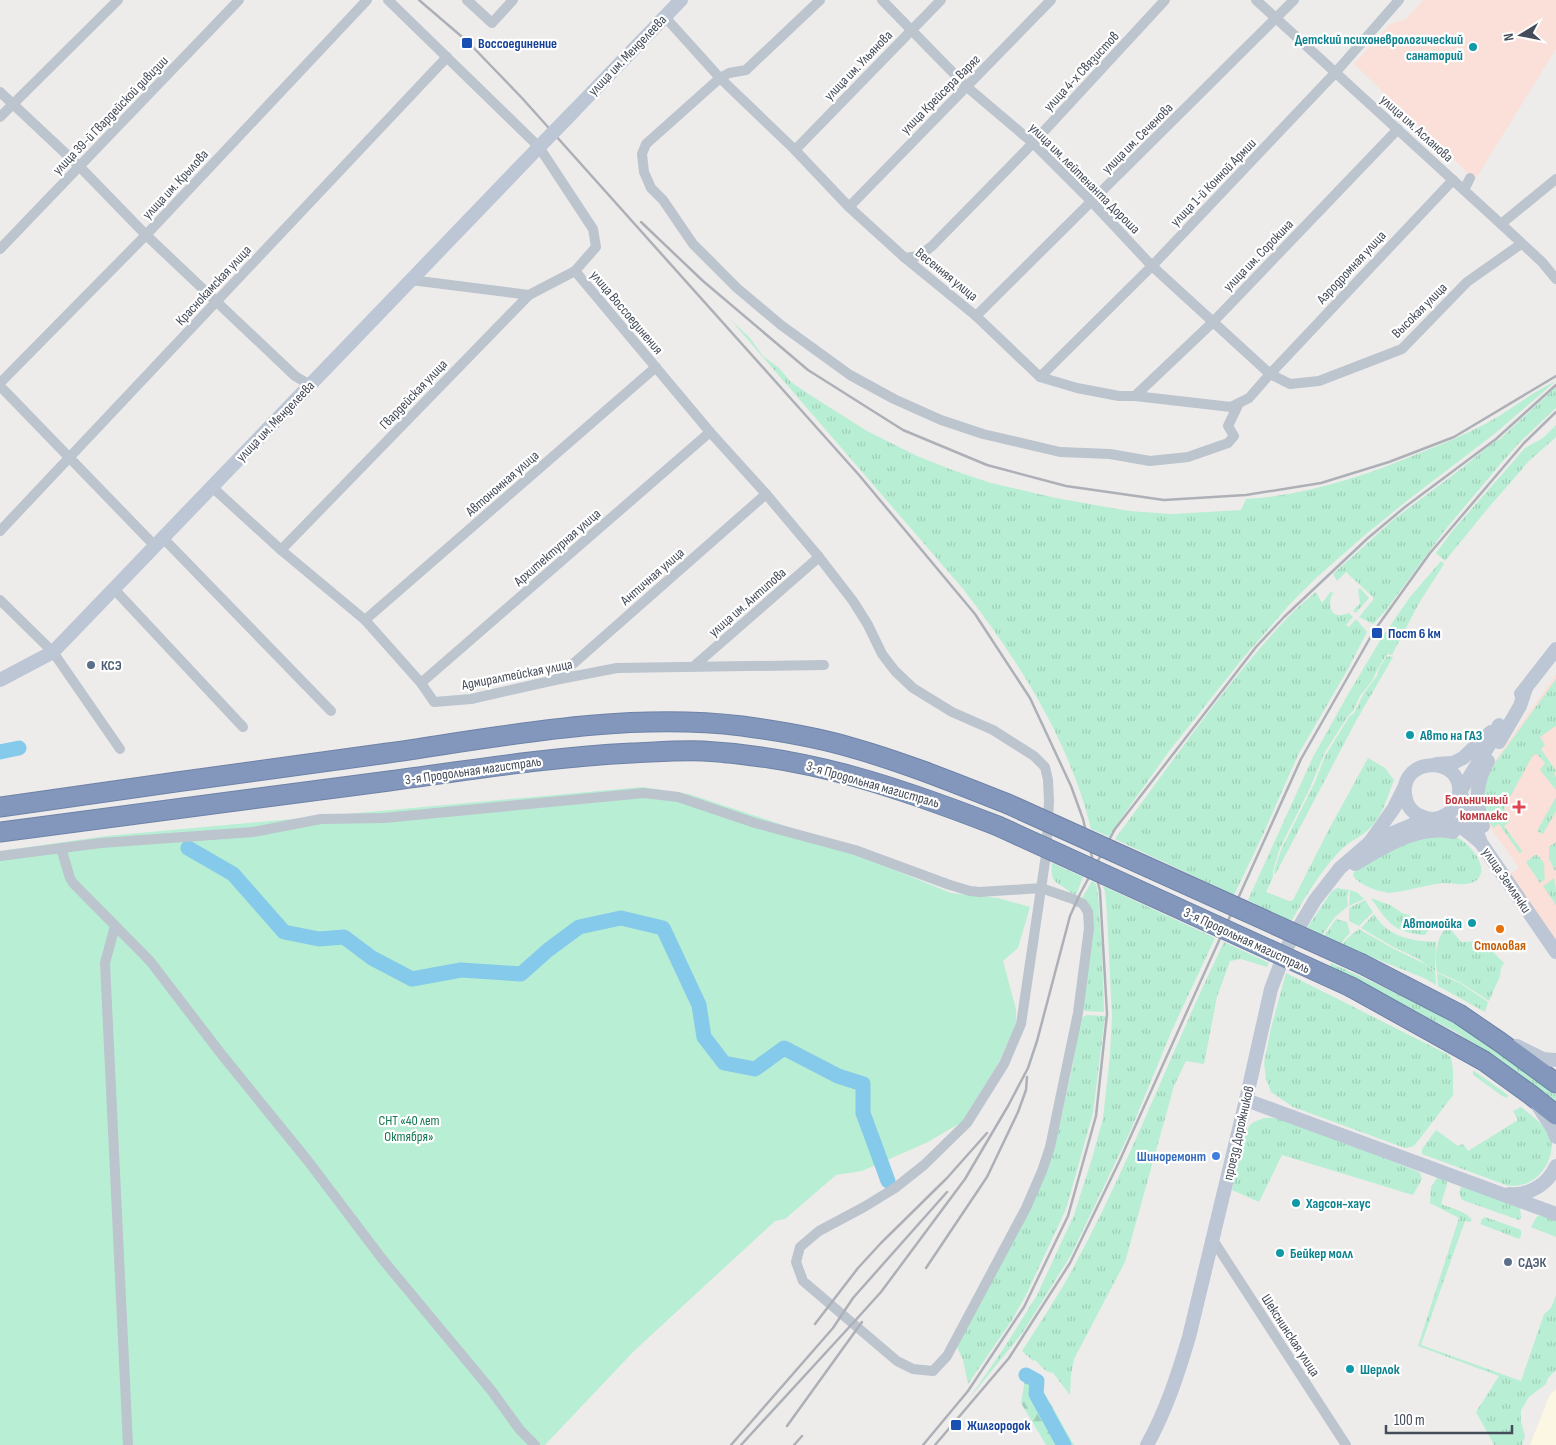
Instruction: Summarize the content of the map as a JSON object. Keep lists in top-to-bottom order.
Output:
{
  "streets": {
    "highway": ["3-я Продольная магистраль"],
    "main road": ["улица им. Менделеева", "улица Землячки", "проезд Дорожников"],
    "street": [
      "улица им. Ульянова",
      "улица 4-х Связистов",
      "улица Крейсера Варяг",
      "улица 39-й Гвардейской дивизии",
      "улица им. Асланова",
      "улица им. Сеченова",
      "улица им. лейтенанта Дороша",
      "улица 1-й Конной Армии",
      "улица им. Крылова",
      "улица им. Сорокина",
      "Аэродромная улица",
      "Весенняя улица",
      "Краснокамская улица",
      "Высокая улица",
      "улица Воссоединения",
      "Гвардейская улица",
      "Автономная улица",
      "Архитектурная улица",
      "Античная улица",
      "улица им. Антипова",
      "Адмиралтейская улица",
      "Шекснинская улица"
    ]
  },
  "crossings": [
    ["улица им. Менделеева", "Весенняя улица"],
    ["улица им. Менделеева", "улица Воссоединения"],
    ["улица им. Менделеева", "Адмиралтейская улица"],
    ["улица им. Ульянова", "улица им. лейтенанта Дороша"],
    ["улица им. Ульянова", "Весенняя улица"],
    ["улица 4-х Связистов", "улица им. лейтенанта Дороша"],
    ["улица 4-х Связистов", "Весенняя улица"],
    ["улица Крейсера Варяг", "улица им. лейтенанта Дороша"],
    ["улица Крейсера Варяг", "Весенняя улица"],
    ["улица им. Асланова", "улица им. Сеченова"],
    ["улица им. Асланова", "улица 1-й Конной Армии"],
    ["улица им. Асланова", "улица им. Сорокина"],
    ["улица им. Асланова", "Аэродромная улица"],
    ["улица им. Асланова", "Высокая улица"],
    ["улица им. Сеченова", "улица им. лейтенанта Дороша"],
    ["улица им. Сеченова", "Весенняя улица"],
    ["улица им. лейтенанта Дороша", "улица 1-й Конной Армии"],
    ["улица им. лейтенанта Дороша", "улица им. Сорокина"],
    ["улица им. лейтенанта Дороша", "Аэродромная улица"],
    ["улица им. лейтенанта Дороша", "Высокая улица"],
    ["улица 1-й Конной Армии", "Весенняя улица"],
    ["улица им. Сорокина", "Весенняя улица"],
    ["Аэродромная улица", "Высокая улица"],
    ["Краснокамская улица", "улица Воссоединения"],
    ["улица Воссоединения", "Гвардейская улица"],
    ["улица Воссоединения", "Автономная улица"],
    ["улица Воссоединения", "Архитектурная улица"],
    ["улица Воссоединения", "Античная улица"],
    ["улица Воссоединения", "улица им. Антипова"],
    ["Гвардейская улица", "Адмиралтейская улица"],
    ["Автономная улица", "Адмиралтейская улица"],
    ["Архитектурная улица", "Адмиралтейская улица"],
    ["Античная улица", "Адмиралтейская улица"],
    ["улица им. Антипова", "Адмиралтейская улица"],
    ["улица Землячки", "проезд Дорожников"],
    ["проезд Дорожников", "Шекснинская улица"]
  ],
  "parks": ["СНТ «40 лет Октября»"],
  "places": {
    "transit": ["Воссоединение", "Пост 6 км", "Жилгородок"],
    "other": [
      "Детский психоневрологический санаторий",
      "КСЭ",
      "Авто на ГАЗ",
      "Автомойка",
      "Столовая",
      "Шиноремонт",
      "Хадсон-хаус",
      "Бейкер молл",
      "СДЭК",
      "Шерлок"
    ],
    "health": ["Больничный комплекс"]
  },
  "scale_bar": "100 m",
  "north": "left"
}
